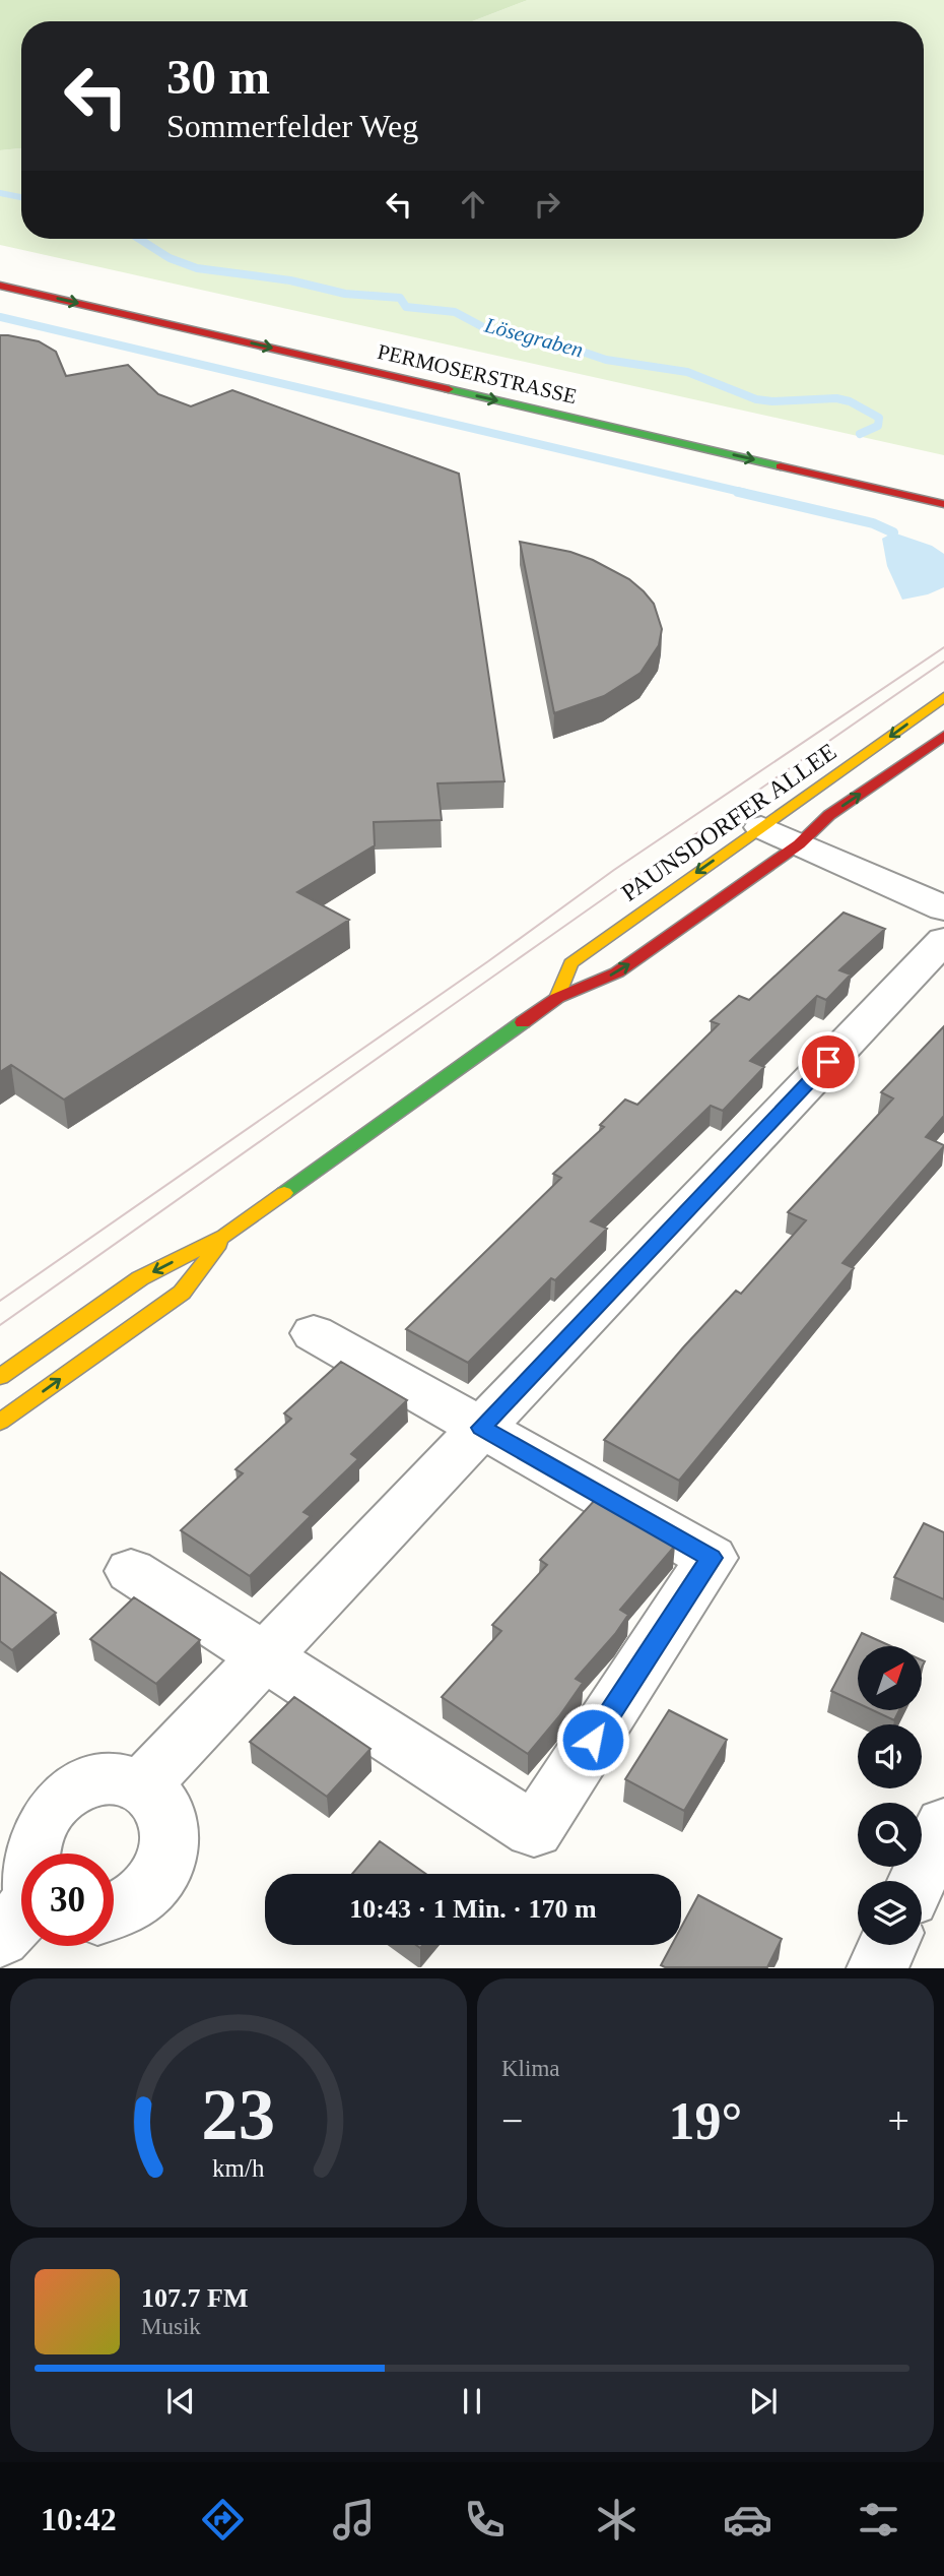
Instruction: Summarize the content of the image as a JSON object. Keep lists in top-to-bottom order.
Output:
{
  "streets": {
    "main road": ["PERMOSERSTRASSE", "PAUNSDORFER ALLEE"]
  },
  "one_way": ["PERMOSERSTRASSE"],
  "water": ["Lösegraben"],
  "north": "top right",
  "page": {
    "turn": ["30 m", "Sommerfelder Weg"],
    "limit": "30",
    "trip": "10:43 · 1 Min. · 170 m",
    "tile": "Klima",
    "heat": ["−", "19°", "+"],
    "song": ["107.7 FM", "Musik"],
    "tabs": "10:42",
    "gauge": ["23", "km/h"]
  }
}
